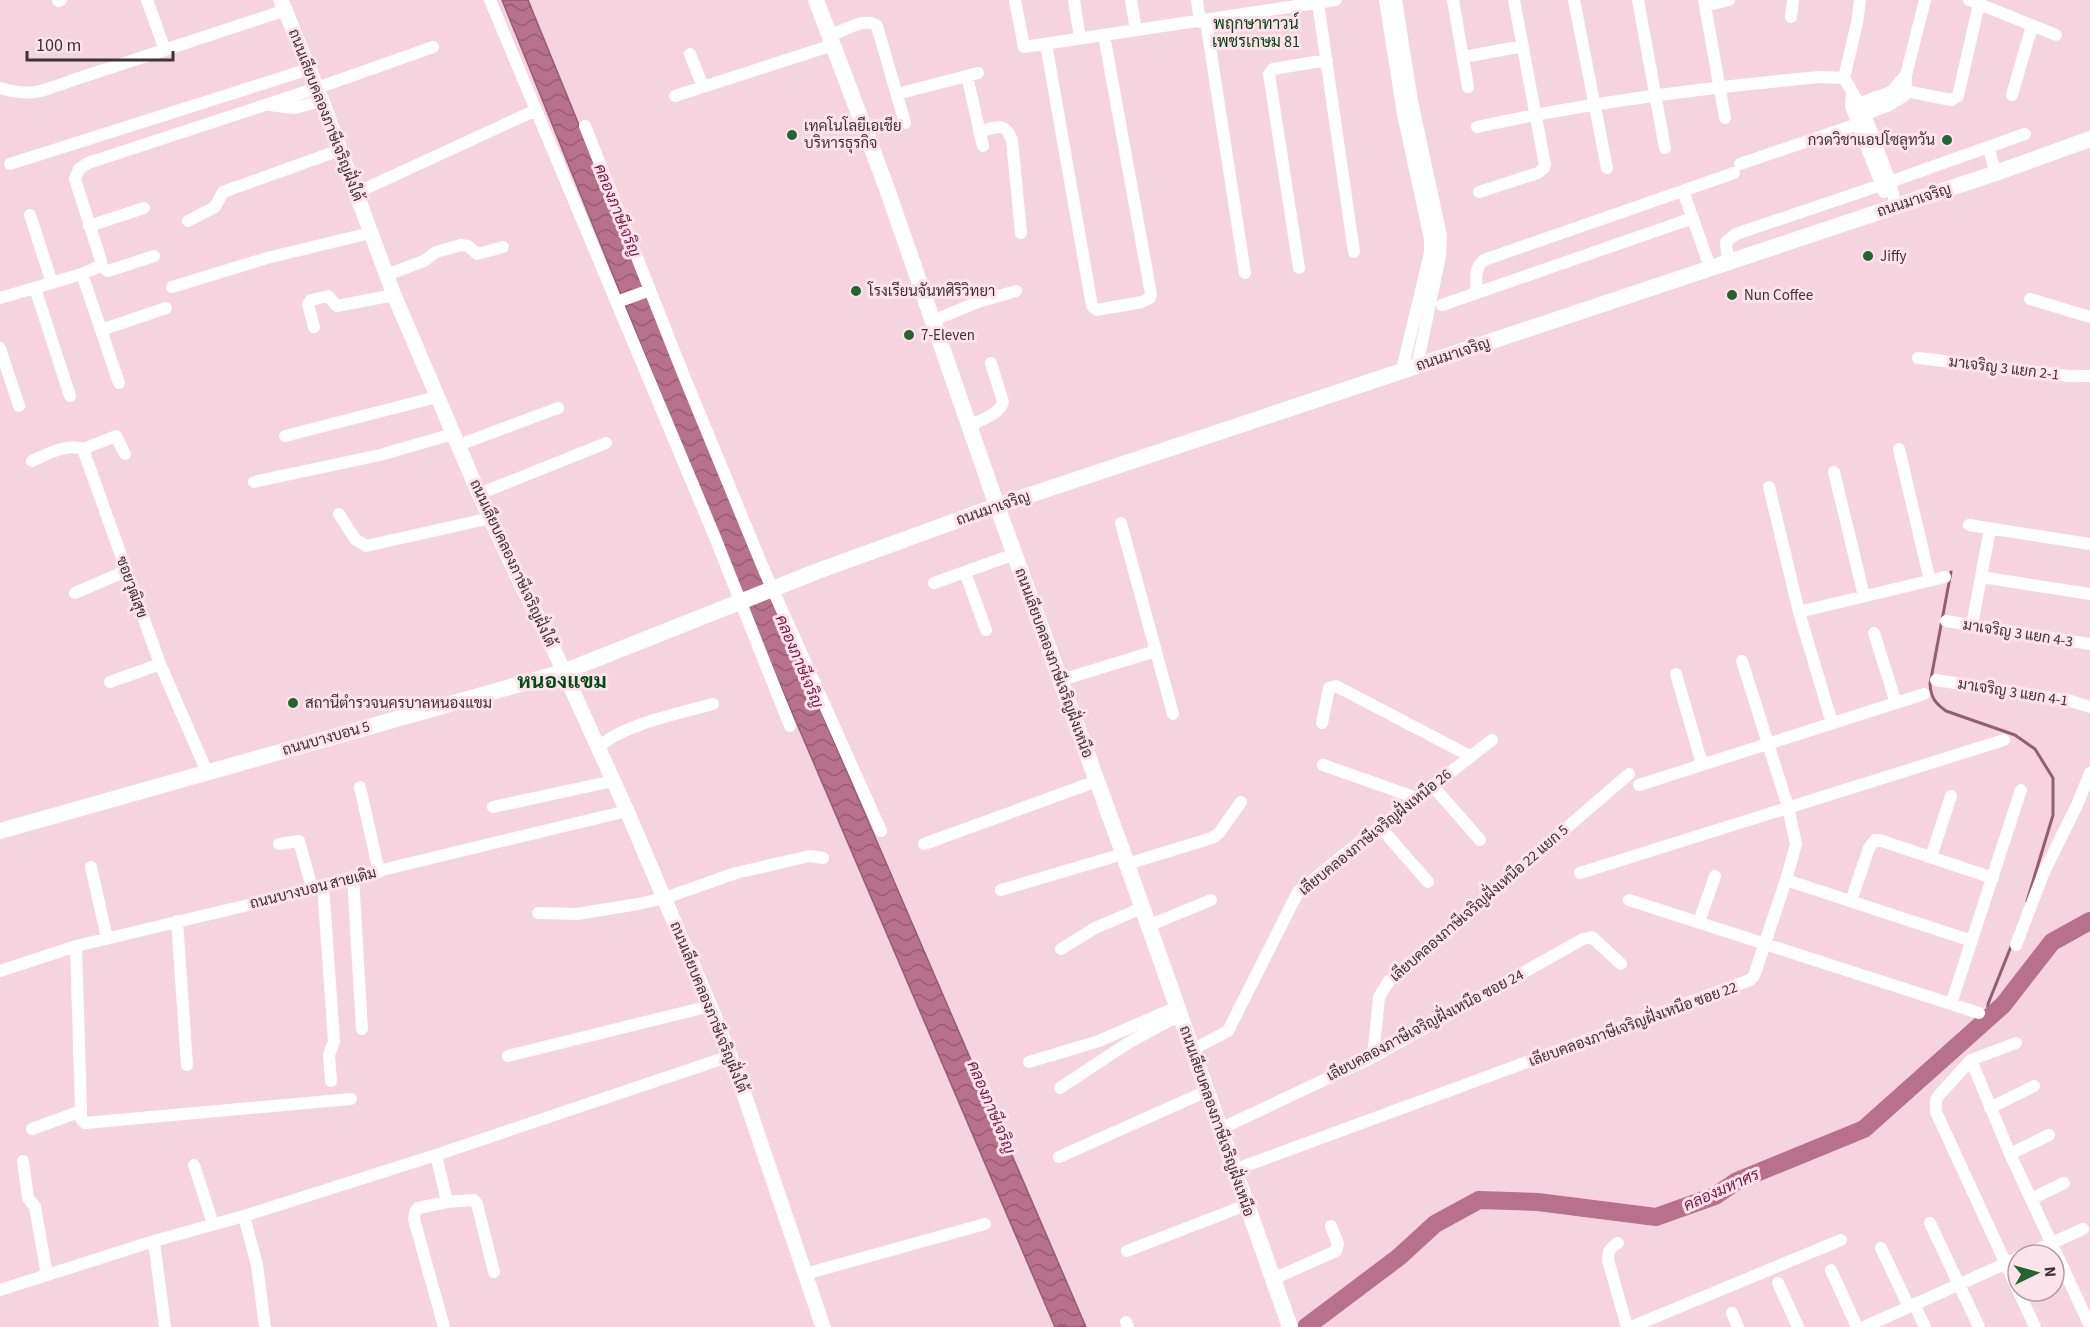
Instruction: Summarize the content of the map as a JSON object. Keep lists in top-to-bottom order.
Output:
{
  "streets": {
    "main road": ["ถนนมาเจริญ", "ถนนเลียบคลองภาษีเจริญฝั่งเหนือ", "ถนนบางบอน 5"],
    "street": [
      "ถนนเลียบคลองภาษีเจริญฝั่งใต้",
      "มาเจริญ 3 แยก 2-1",
      "ซอยวุฒิสุข",
      "มาเจริญ 3 แยก 4-3",
      "มาเจริญ 3 แยก 4-1",
      "เลียบคลองภาษีเจริญฝั่งเหนือ 26",
      "ถนนบางบอน สายเดิม",
      "เลียบคลองภาษีเจริญฝั่งเหนือ 22 แยก 5",
      "เลียบคลองภาษีเจริญฝั่งเหนือ ซอย 22",
      "เลียบคลองภาษีเจริญฝั่งเหนือ ซอย 24"
    ]
  },
  "crossings": [
    ["ถนนเลียบคลองภาษีเจริญฝั่งใต้", "ถนนบางบอน 5"],
    ["ถนนเลียบคลองภาษีเจริญฝั่งใต้", "ถนนบางบอน สายเดิม"],
    ["ถนนมาเจริญ", "ถนนเลียบคลองภาษีเจริญฝั่งเหนือ"],
    ["ถนนมาเจริญ", "ถนนบางบอน 5"],
    ["ซอยวุฒิสุข", "ถนนบางบอน 5"],
    ["ถนนเลียบคลองภาษีเจริญฝั่งเหนือ", "เลียบคลองภาษีเจริญฝั่งเหนือ 26"],
    ["ถนนเลียบคลองภาษีเจริญฝั่งเหนือ", "เลียบคลองภาษีเจริญฝั่งเหนือ ซอย 22"],
    ["ถนนเลียบคลองภาษีเจริญฝั่งเหนือ", "เลียบคลองภาษีเจริญฝั่งเหนือ ซอย 24"],
    ["เลียบคลองภาษีเจริญฝั่งเหนือ 22 แยก 5", "เลียบคลองภาษีเจริญฝั่งเหนือ ซอย 24"]
  ],
  "districts": ["พฤกษาทาวน์ เพชรเกษม 81", "หนองแขม"],
  "water": ["คลองภาษีเจริญ", "คลองมหาศร"],
  "places": [
    "เทคโนโลยีเอเชีย บริหารธุรกิจ",
    "กวดวิชาแอปโซลูทวัน",
    "Jiffy",
    "โรงเรียนจันทศิริวิทยา",
    "Nun Coffee",
    "7-Eleven",
    "สถานีตำรวจนครบาลหนองแขม"
  ],
  "scale_bar": "100 m",
  "north": "right"
}
